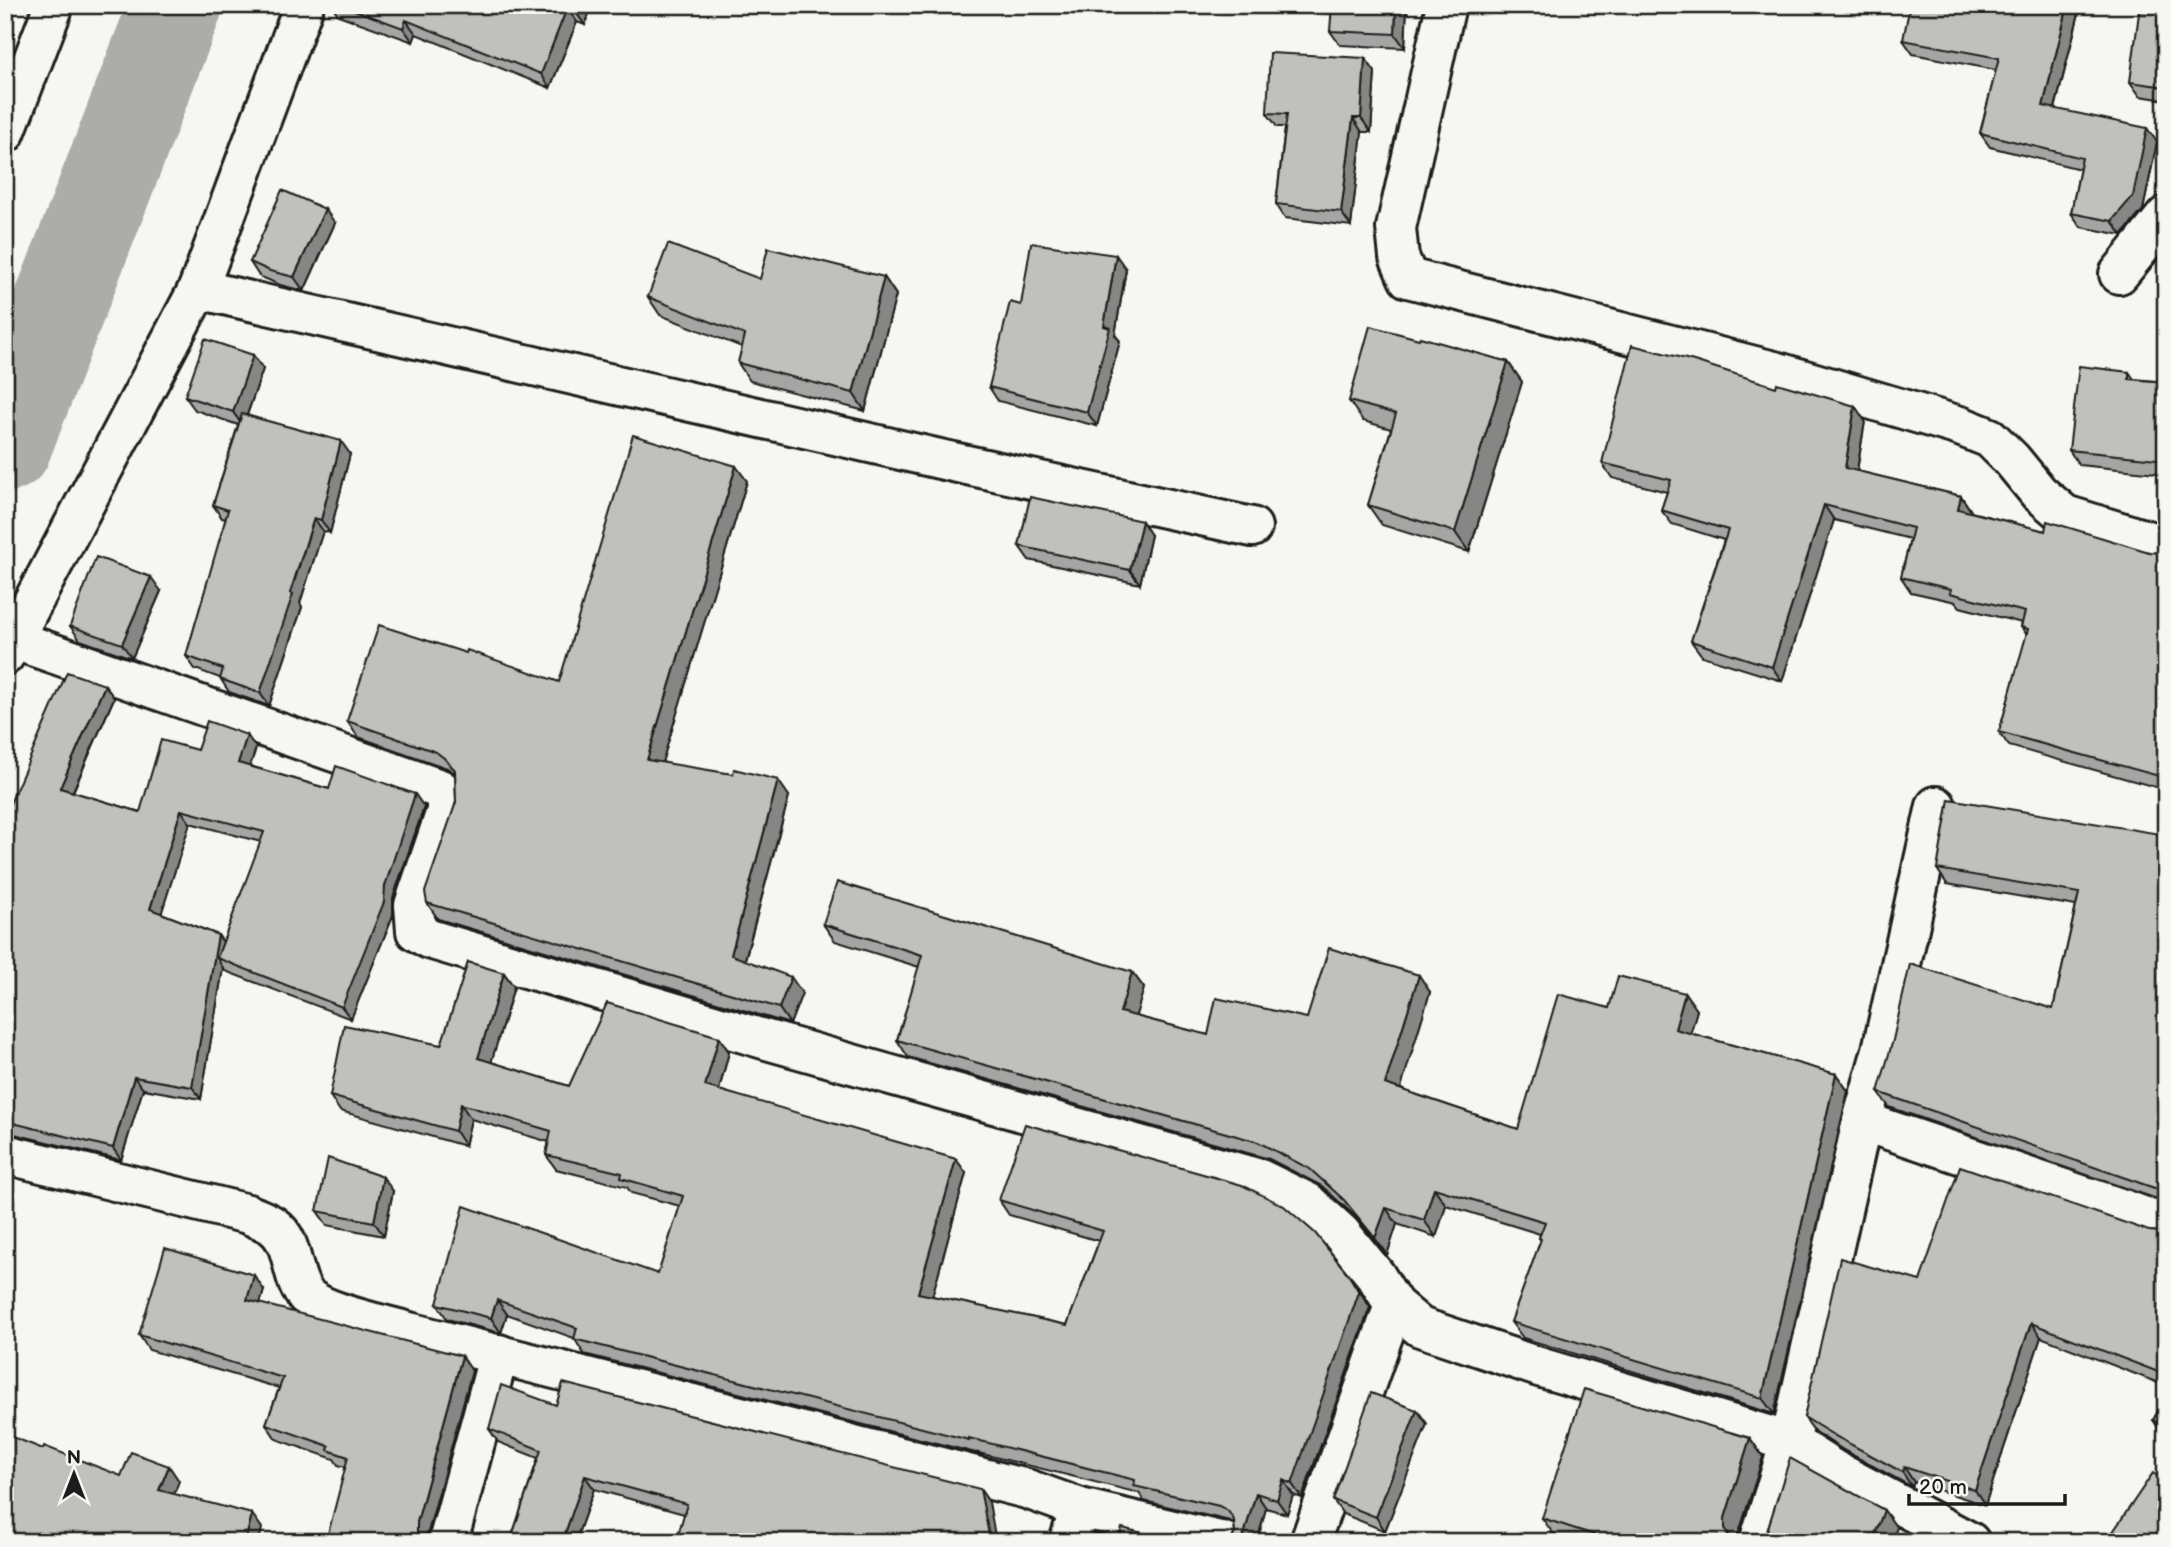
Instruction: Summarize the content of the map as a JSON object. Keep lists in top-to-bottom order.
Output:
{
  "scale_bar": "20 m",
  "north": "top"
}
